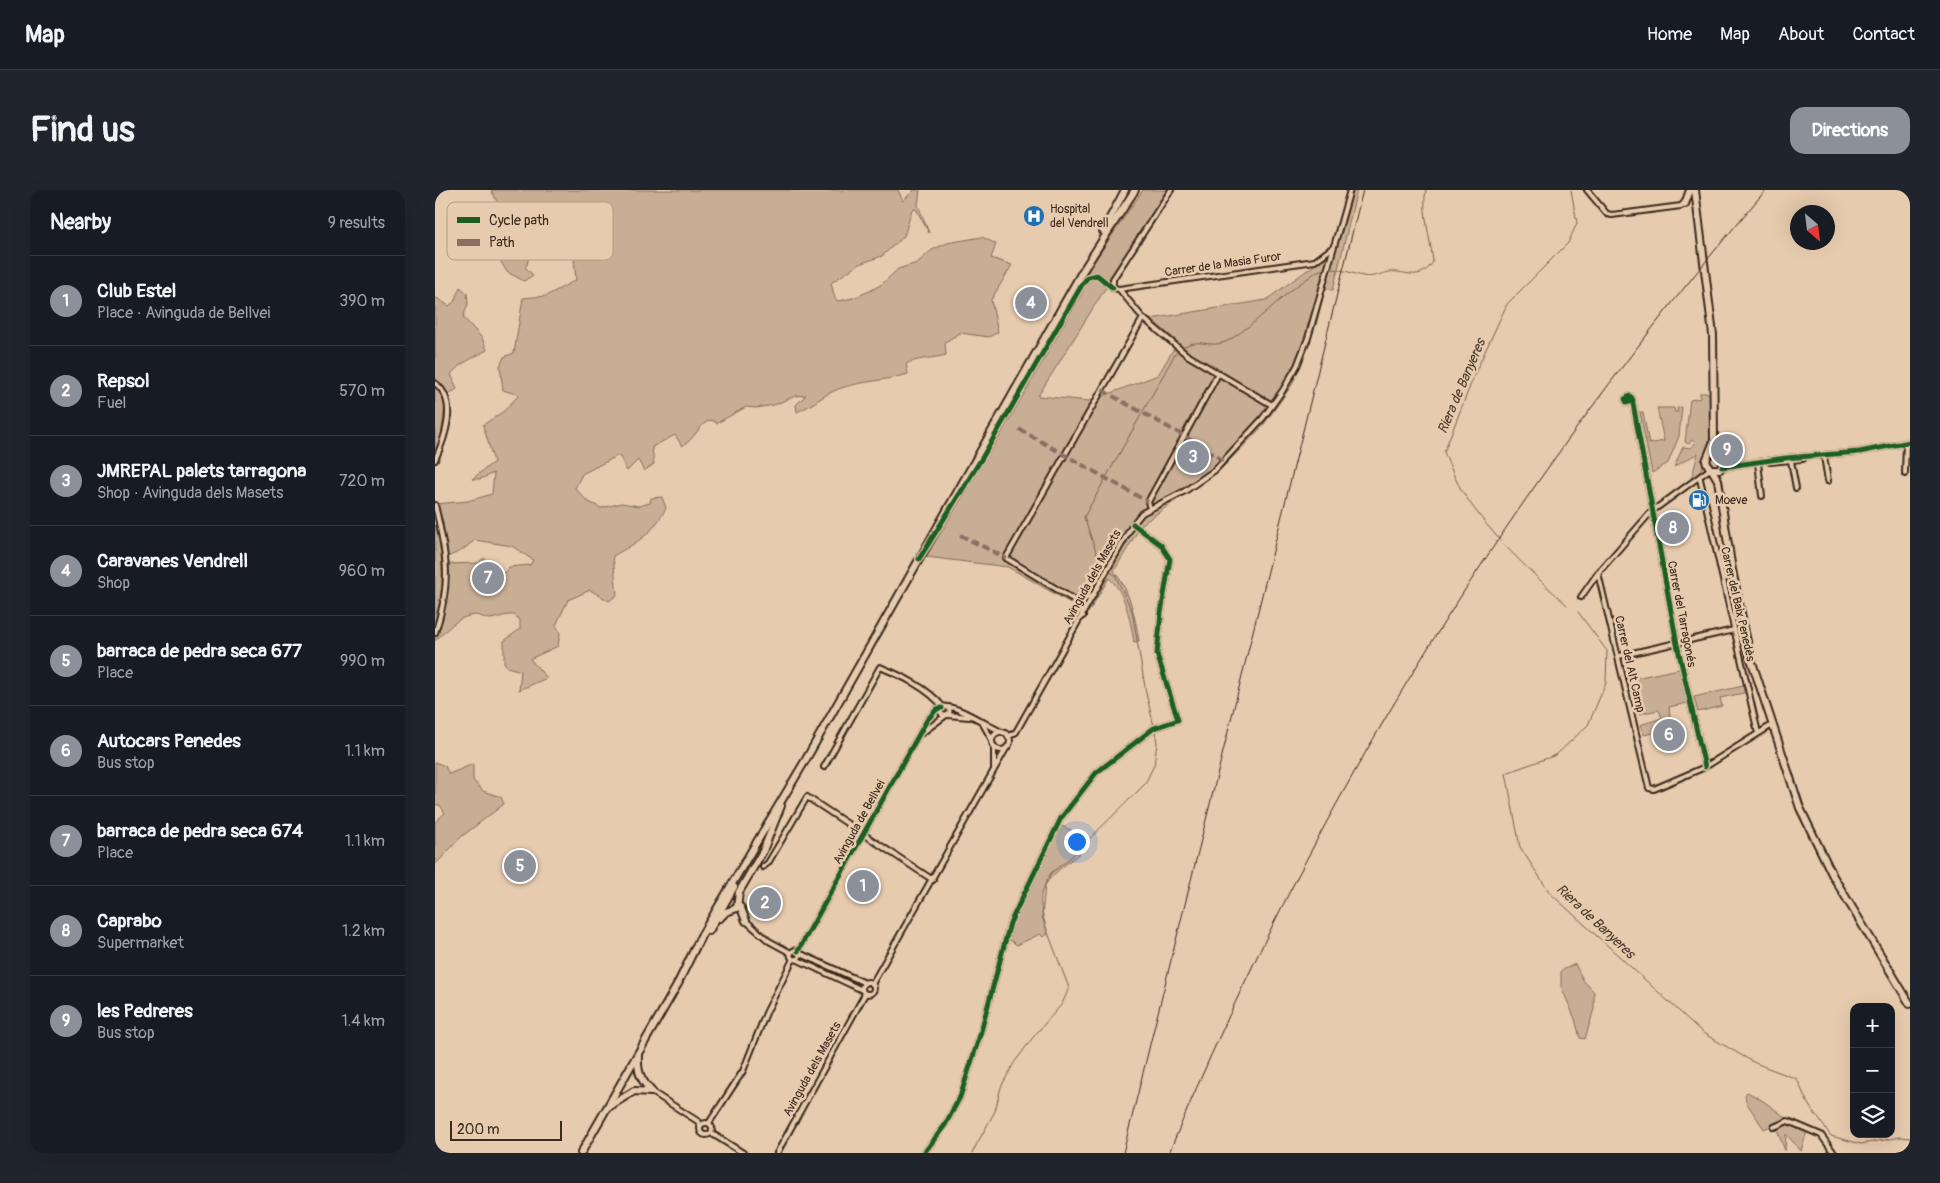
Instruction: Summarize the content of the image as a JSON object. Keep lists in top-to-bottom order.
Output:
{
  "streets": {
    "street": [
      "Carrer de la Masia Furor",
      "Avinguda dels Masets",
      "Carrer del Baix Penedès",
      "Carrer del Tarragonés",
      "Carrer del Alt Camp",
      "Avinguda de Bellvei"
    ]
  },
  "crossings": [
    ["Carrer de la Masia Furor", "Avinguda dels Masets"],
    ["Carrer del Tarragonés", "Carrer del Alt Camp"]
  ],
  "water": ["Riera de Banyeres"],
  "places": {
    "hospital": ["Hospital del Vendrell"],
    "fuel station": ["Moeve"]
  },
  "legend": ["Cycle path", "Path"],
  "scale_bar": "200 m",
  "north": "bottom right",
  "page": {
    "header": "Map",
    "nav": [
      "Home",
      "Map",
      "About",
      "Contact"
    ],
    "buttons": "Directions",
    "title": "Find us",
    "heading": ["Nearby", "9 results"],
    "list": [
      {
        "mark": "1",
        "name": "Club Estel",
        "note": "Place · Avinguda de Bellvei",
        "value": "390 m"
      },
      {
        "mark": "2",
        "name": "Repsol",
        "note": "Fuel",
        "value": "570 m"
      },
      {
        "mark": "3",
        "name": "JMREPAL palets tarragona",
        "note": "Shop · Avinguda dels Masets",
        "value": "720 m"
      },
      {
        "mark": "4",
        "name": "Caravanes Vendrell",
        "note": "Shop",
        "value": "960 m"
      },
      {
        "mark": "5",
        "name": "barraca de pedra seca 677",
        "note": "Place",
        "value": "990 m"
      },
      {
        "mark": "6",
        "name": "Autocars Penedes",
        "note": "Bus stop",
        "value": "1.1 km"
      },
      {
        "mark": "7",
        "name": "barraca de pedra seca 674",
        "note": "Place",
        "value": "1.1 km"
      },
      {
        "mark": "8",
        "name": "Caprabo",
        "note": "Supermarket",
        "value": "1.2 km"
      },
      {
        "mark": "9",
        "name": "les Pedreres",
        "note": "Bus stop",
        "value": "1.4 km"
      }
    ],
    "pins": [
      "4",
      "9",
      "3",
      "8",
      "7",
      "6",
      "5",
      "1",
      "2"
    ],
    "map_buttons": ["+", "−"],
    "scale": "200 m"
  }
}
